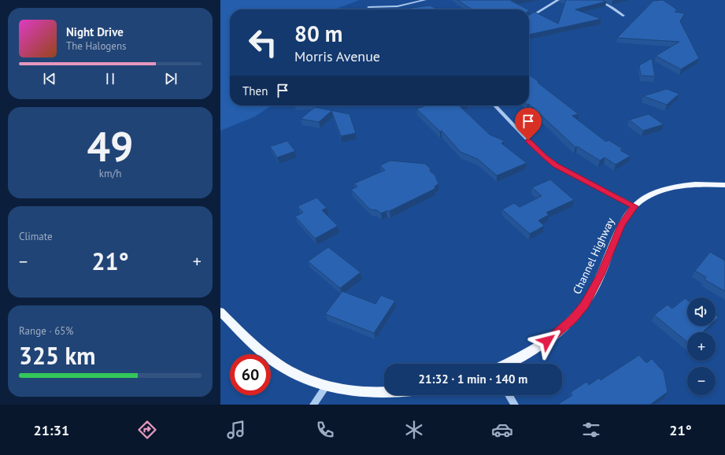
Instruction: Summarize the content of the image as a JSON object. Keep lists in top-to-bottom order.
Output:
{
  "streets": {
    "main road": ["Channel Highway"]
  },
  "page": {
    "turn": ["80 m", "Morris Avenue"],
    "song": ["Night Drive", "The Halogens"],
    "then": "Then",
    "tile": [
      ["49", "km/h"],
      "Climate",
      ["Range · 65%", "325 km"]
    ],
    "heat": ["−", "21°", "+"],
    "map_buttons": ["+", "−"],
    "limit": "60",
    "trip": "21:32 · 1 min · 140 m",
    "tabs": ["21:31", "21°"]
  }
}
